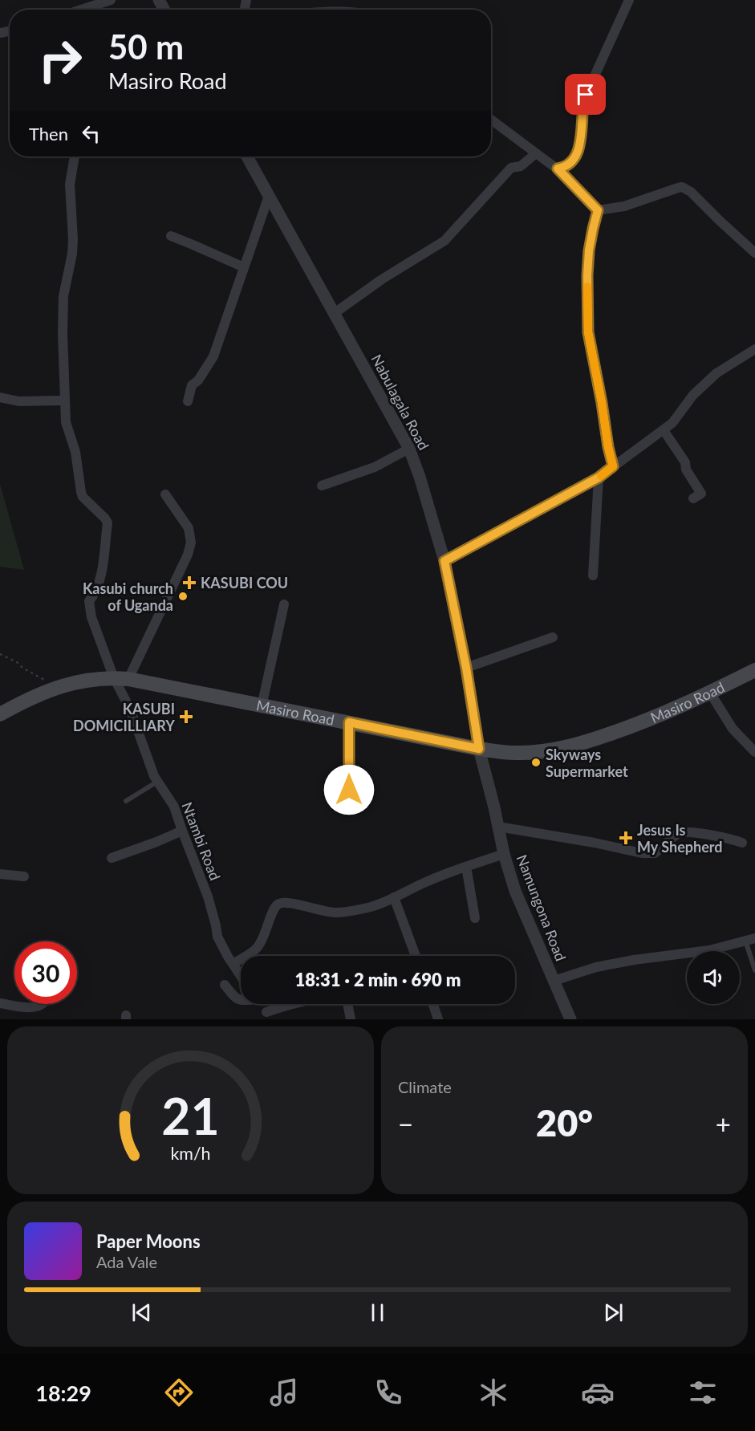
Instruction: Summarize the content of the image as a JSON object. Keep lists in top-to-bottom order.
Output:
{
  "streets": {
    "main road": ["Masiro Road"],
    "street": ["Nabulagala Road", "Ntambi Road", "Namungona Road"]
  },
  "crossings": [
    ["Nabulagala Road", "Masiro Road"],
    ["Nabulagala Road", "Namungona Road"],
    ["Masiro Road", "Ntambi Road"],
    ["Masiro Road", "Namungona Road"]
  ],
  "places": {
    "health": ["KASUBI COU", "KASUBI DOMICILLIARY", "Jesus Is My Shepherd"],
    "other": ["Kasubi church of Uganda", "Skyways Supermarket"]
  },
  "page": {
    "turn": ["50 m", "Masiro Road"],
    "then": "Then",
    "limit": "30",
    "trip": "18:31 · 2 min · 690 m",
    "tile": "Climate",
    "heat": ["−", "20°", "+"],
    "song": ["Paper Moons", "Ada Vale"],
    "tabs": "18:29",
    "gauge": ["21", "km/h"]
  }
}
